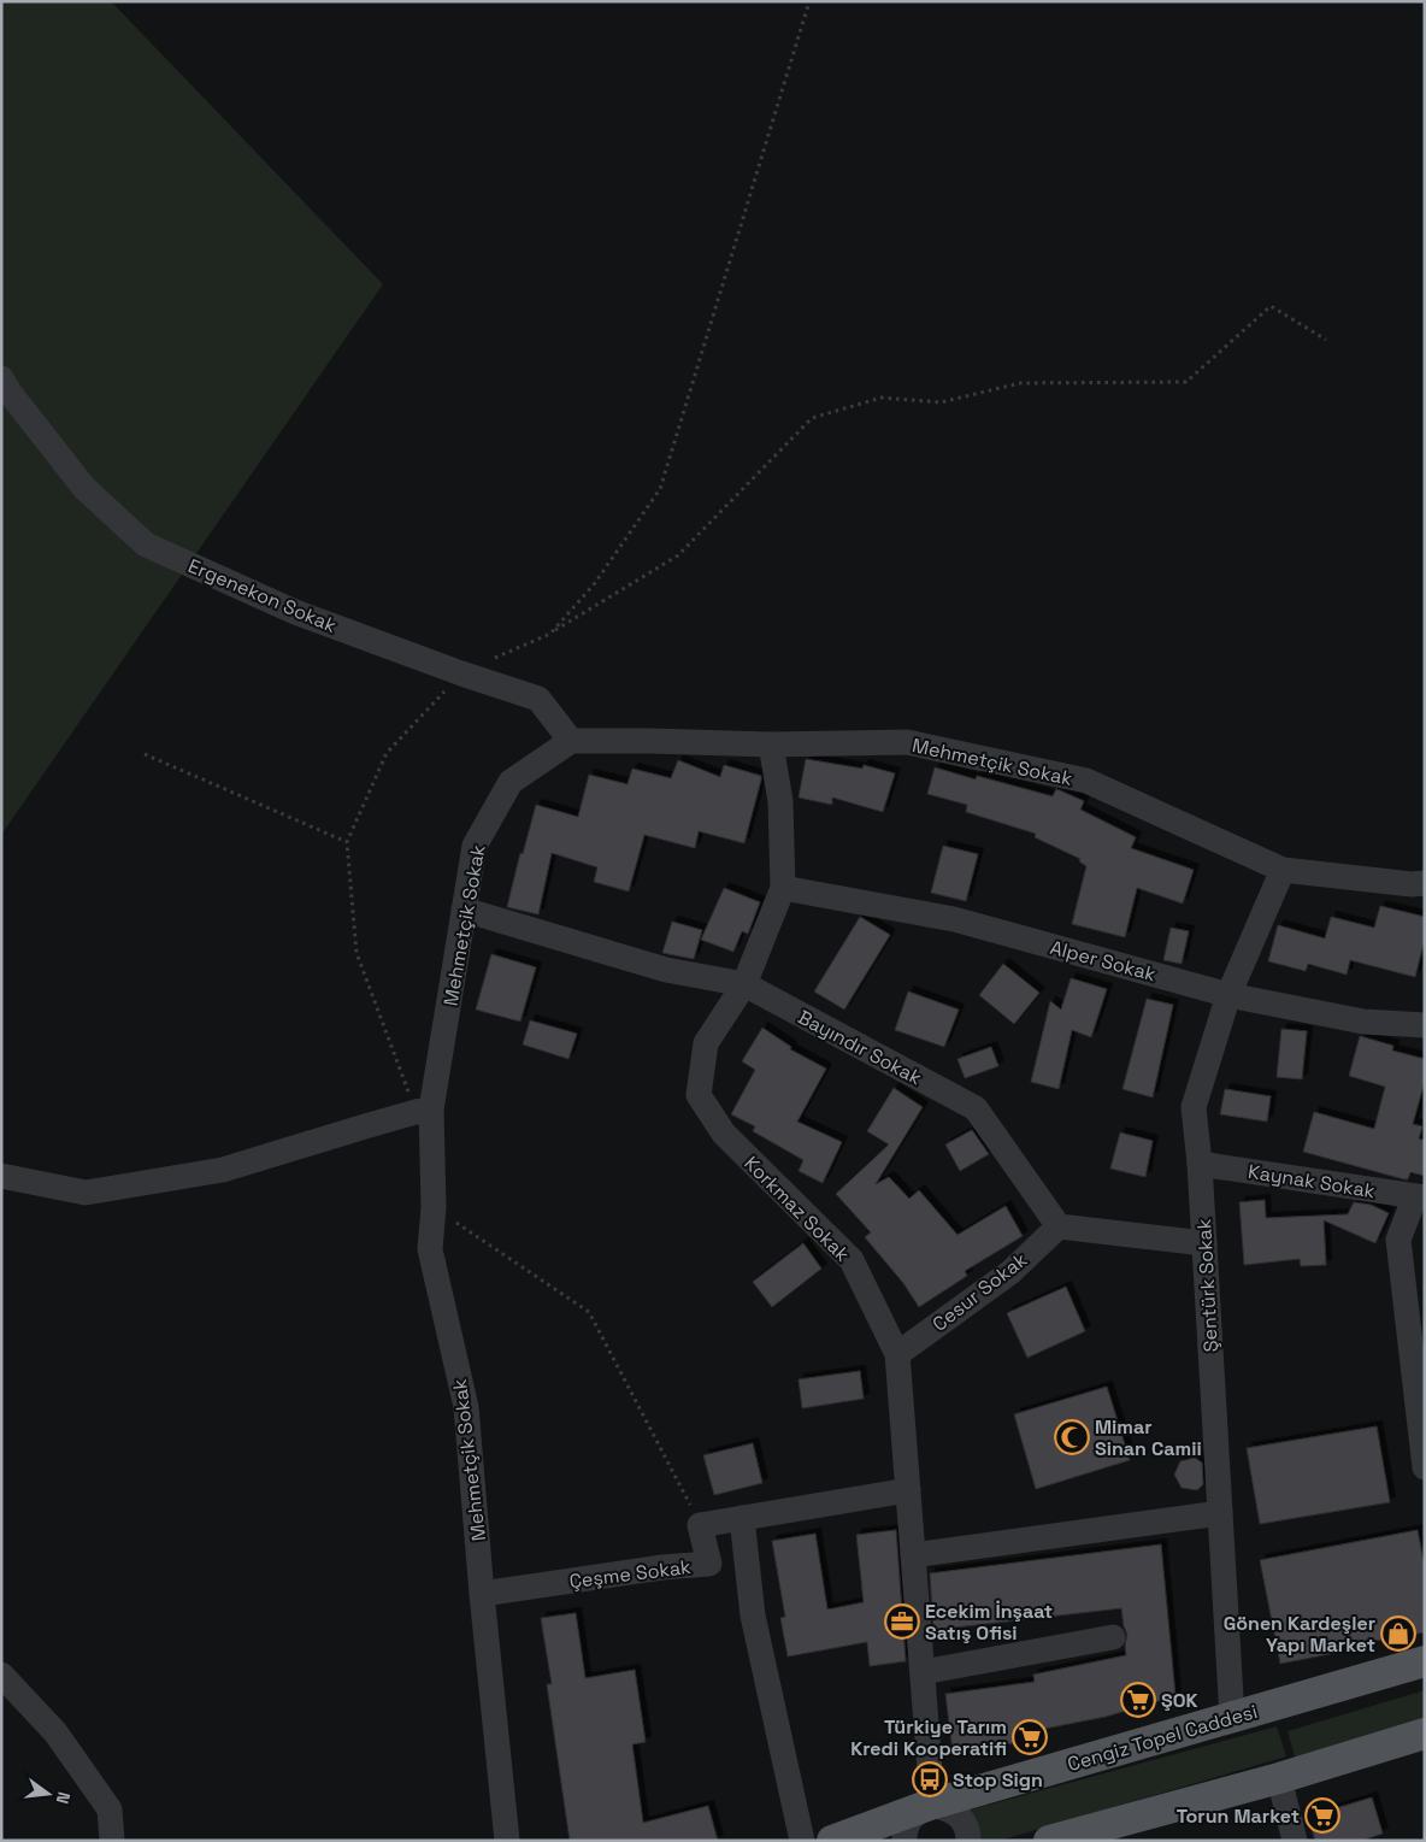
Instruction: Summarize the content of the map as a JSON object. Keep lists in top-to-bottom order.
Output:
{
  "streets": {
    "main road": ["Cengiz Topel Caddesi"],
    "street": [
      "Ergenekon Sokak",
      "Mehmetçik Sokak",
      "Alper Sokak",
      "Bayındır Sokak",
      "Kaynak Sokak",
      "Korkmaz Sokak",
      "Şentürk Sokak",
      "Cesur Sokak",
      "Çeşme Sokak"
    ]
  },
  "crossings": [
    ["Ergenekon Sokak", "Mehmetçik Sokak"],
    ["Mehmetçik Sokak", "Bayındır Sokak"],
    ["Mehmetçik Sokak", "Korkmaz Sokak"],
    ["Mehmetçik Sokak", "Şentürk Sokak"],
    ["Mehmetçik Sokak", "Çeşme Sokak"],
    ["Alper Sokak", "Korkmaz Sokak"],
    ["Alper Sokak", "Şentürk Sokak"],
    ["Bayındır Sokak", "Korkmaz Sokak"],
    ["Bayındır Sokak", "Cesur Sokak"],
    ["Kaynak Sokak", "Şentürk Sokak"],
    ["Korkmaz Sokak", "Cesur Sokak"],
    ["Korkmaz Sokak", "Cengiz Topel Caddesi"],
    ["Şentürk Sokak", "Cengiz Topel Caddesi"]
  ],
  "places": {
    "mosque": ["Mimar Sinan Camii"],
    "office": ["Ecekim İnşaat Satış Ofisi"],
    "shop": ["Gönen Kardeşler Yapı Market"],
    "supermarket": ["ŞOK", "Türkiye Tarım Kredi Kooperatifi", "Torun Market"],
    "bus stop": ["Stop Sign"]
  },
  "north": "right"
}
